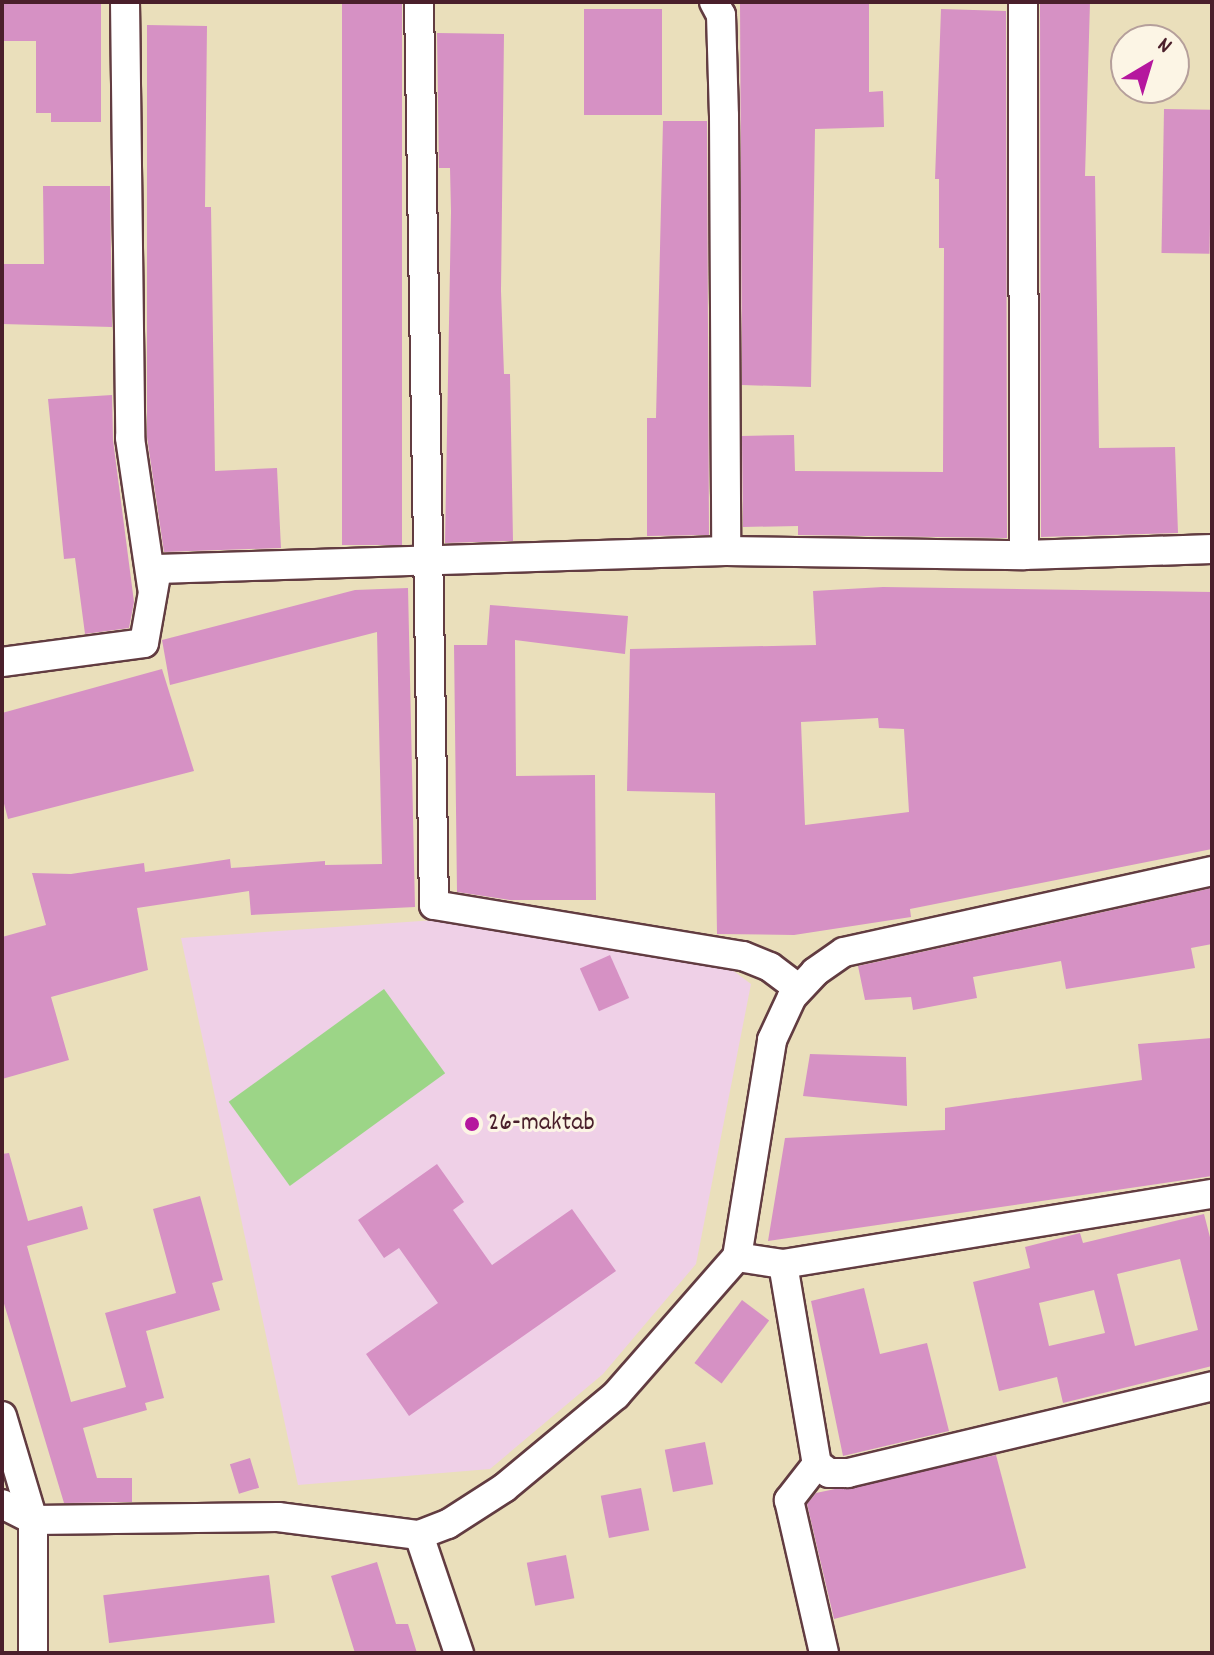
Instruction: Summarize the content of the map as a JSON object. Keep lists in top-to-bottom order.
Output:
{
  "places": ["26-maktab"],
  "north": "top right"
}
